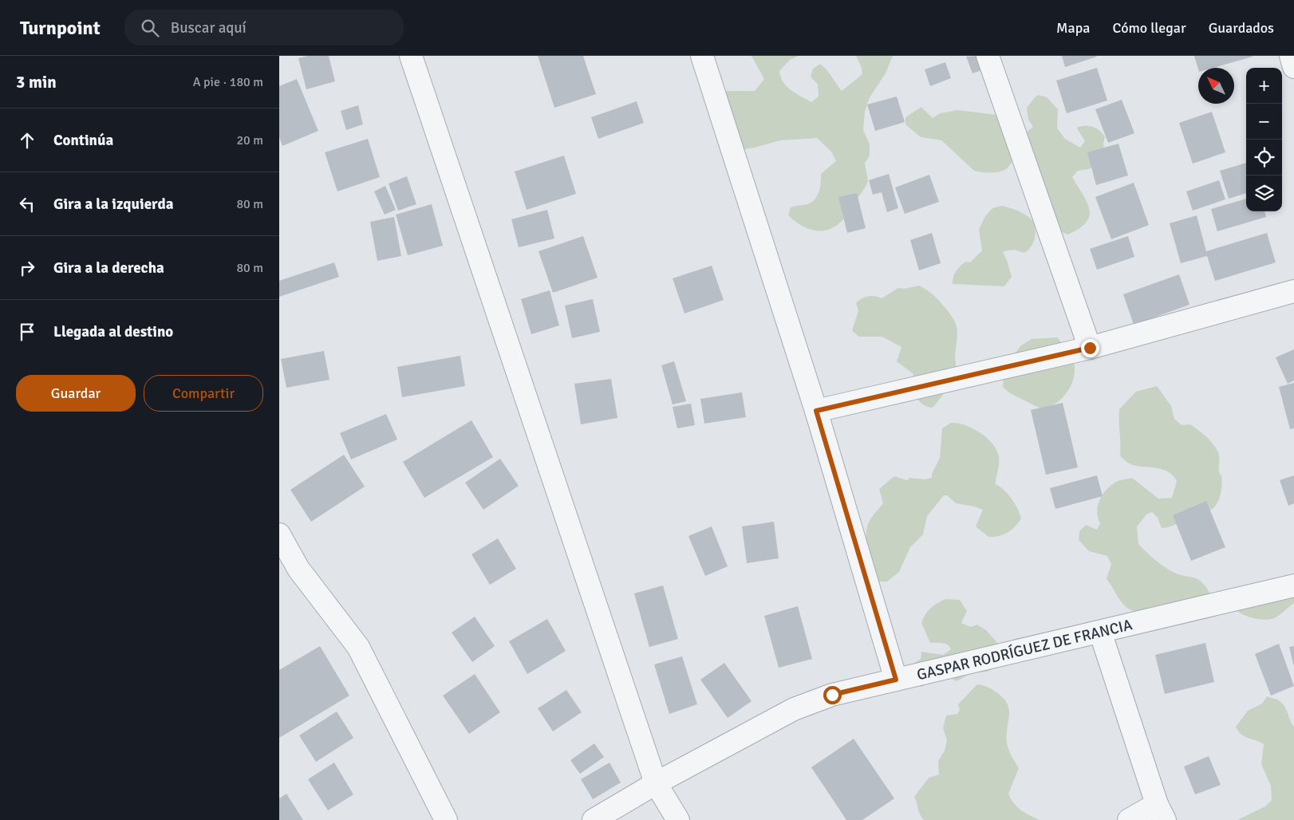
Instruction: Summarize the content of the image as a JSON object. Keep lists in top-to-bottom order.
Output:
{
  "streets": {
    "street": ["GASPAR RODRÍGUEZ DE FRANCIA"]
  },
  "north": "top left",
  "page": {
    "header": "Turnpoint",
    "search": "Buscar aquí",
    "nav": ["Mapa", "Cómo llegar", "Guardados"],
    "heading": ["3 min", "A pie · 180 m"],
    "map_buttons": ["+", "−"],
    "list": [
      ["Continúa", "20 m"],
      ["Gira a la izquierda", "80 m"],
      ["Gira a la derecha", "80 m"],
      "Llegada al destino"
    ],
    "buttons": ["Guardar", "Compartir"]
  }
}
